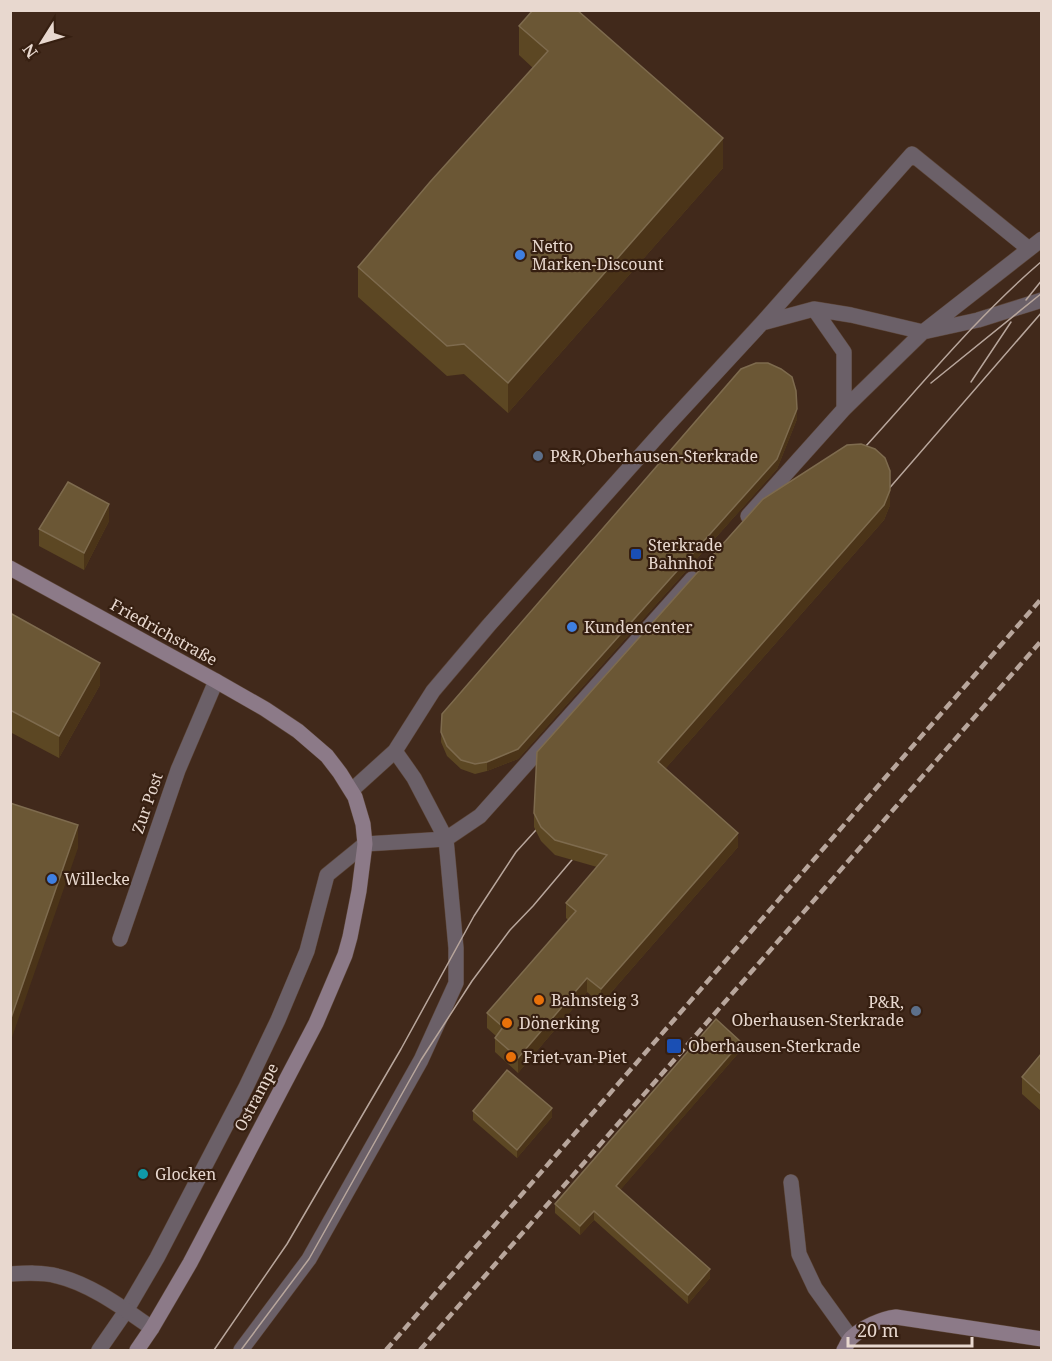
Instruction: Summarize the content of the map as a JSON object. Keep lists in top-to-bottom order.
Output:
{
  "streets": {
    "main road": ["Friedrichstraße", "Ostrampe"],
    "street": ["Zur Post"]
  },
  "crossings": [
    ["Friedrichstraße", "Zur Post"],
    ["Friedrichstraße", "Ostrampe"]
  ],
  "places": {
    "other": [
      "Netto Marken-Discount",
      "P&R,Oberhausen-Sterkrade",
      "Kundencenter",
      "Willecke",
      "Bahnsteig 3",
      "P&R, Oberhausen-Sterkrade",
      "Dönerking",
      "Friet-van-Piet",
      "Glocken"
    ],
    "transit": ["Sterkrade Bahnhof", "Oberhausen-Sterkrade"]
  },
  "scale_bar": "20 m",
  "north": "bottom left"
}
